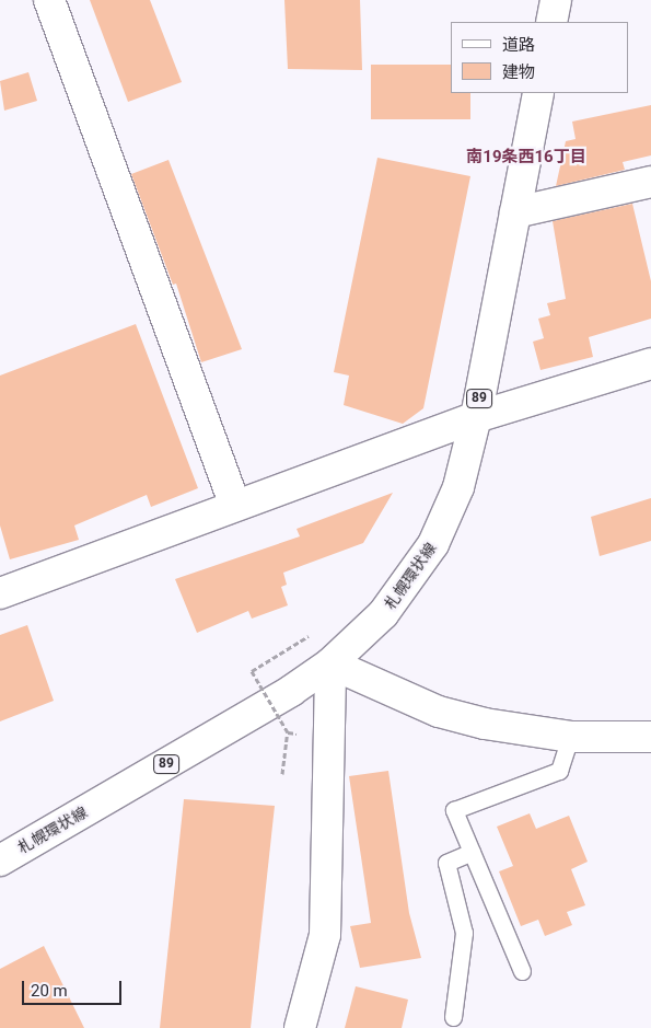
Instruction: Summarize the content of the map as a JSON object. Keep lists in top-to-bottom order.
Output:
{
  "streets": {
    "street": ["89", "札幌環状線"]
  },
  "districts": ["南19条西16丁目"],
  "legend": ["道路", "建物"],
  "scale_bar": "20 m"
}
